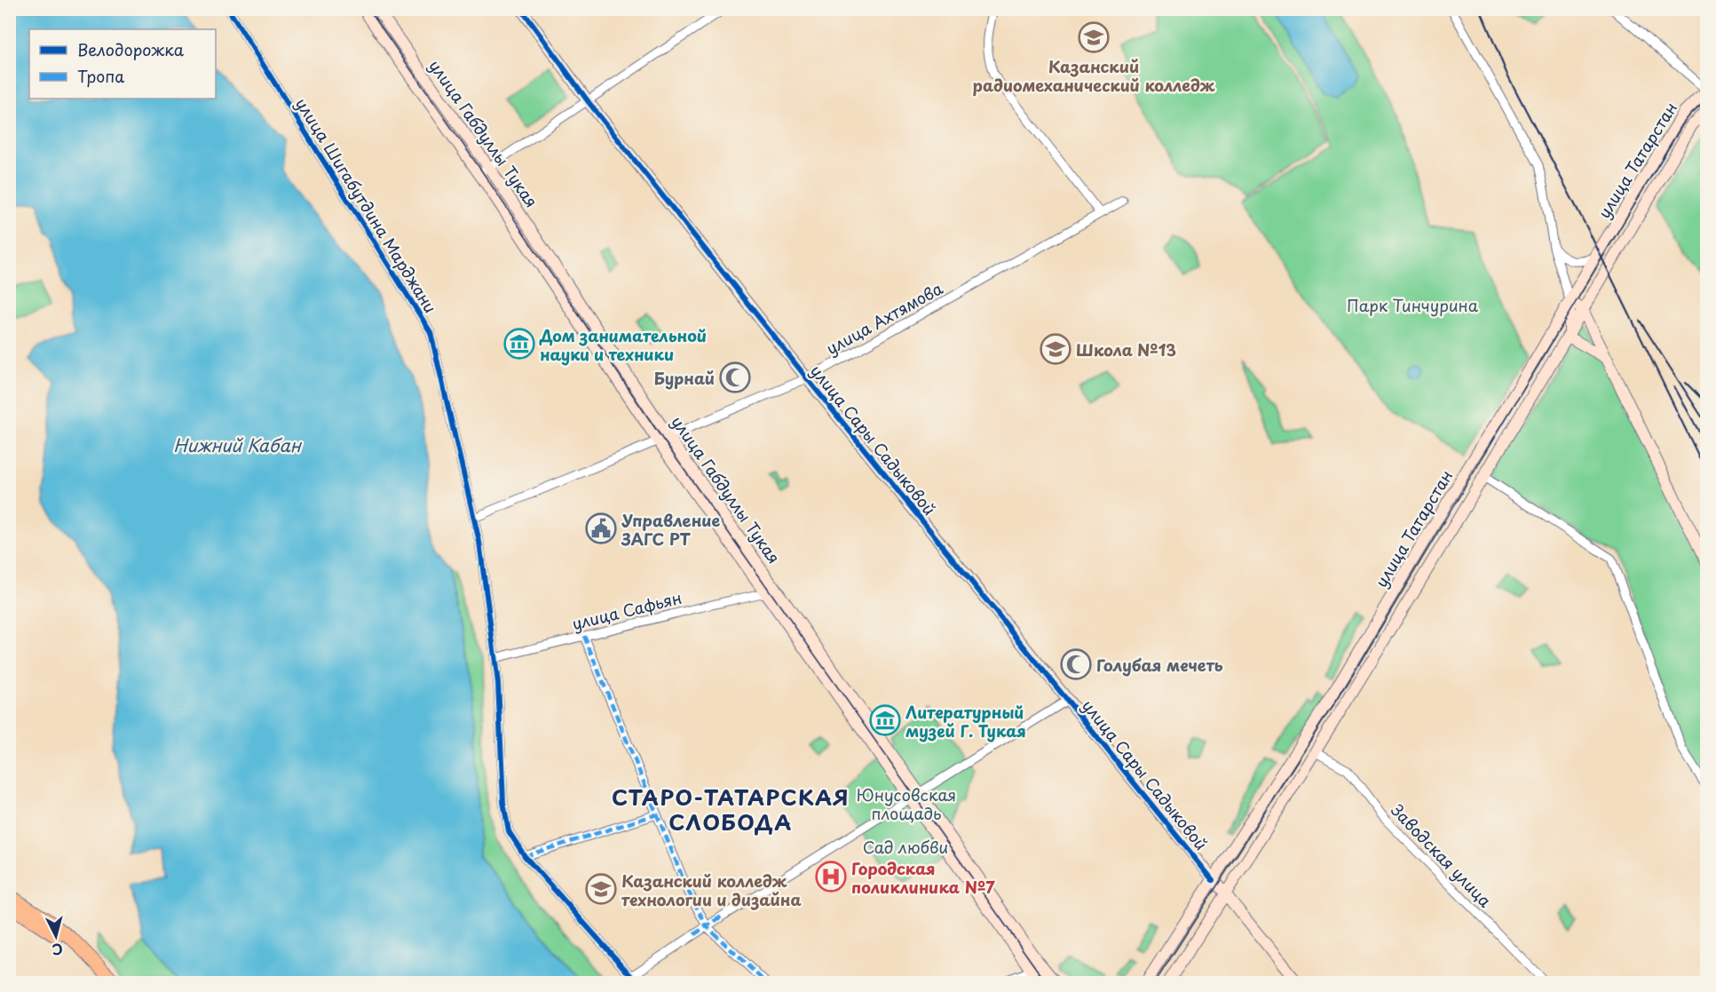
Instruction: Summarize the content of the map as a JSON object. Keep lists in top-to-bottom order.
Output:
{
  "streets": {
    "main road": ["улица Габдуллы Тукая", "улица Татарстан", "улица Сары Садыковой"],
    "street": [
      "улица Шигабутдина Марджани",
      "улица Ахтямова",
      "улица Сафьян",
      "Заводская улица"
    ]
  },
  "crossings": [
    ["улица Габдуллы Тукая", "улица Ахтямова"],
    ["улица Габдуллы Тукая", "улица Сафьян"],
    ["улица Татарстан", "улица Сары Садыковой"],
    ["улица Татарстан", "Заводская улица"],
    ["улица Шигабутдина Марджани", "улица Ахтямова"],
    ["улица Шигабутдина Марджани", "улица Сафьян"],
    ["улица Ахтямова", "улица Сары Садыковой"]
  ],
  "districts": ["СТАРО-ТАТАРСКАЯ СЛОБОДА"],
  "water": ["Нижний Кабан"],
  "parks": ["Парк Тинчурина", "Юнусовская площадь", "Сад любви"],
  "places": {
    "school or university": ["Казанский радиомеханический колледж", "Школа №13", "Казанский колледж технологии и дизайна"],
    "museum": ["Дом занимательной науки и техники", "Литературный музей Г. Тукая"],
    "mosque": ["Бурнай", "Голубая мечеть"],
    "public building": ["Управление ЗАГС РТ"],
    "hospital": ["Городская поликлиника №7"]
  },
  "legend": ["Велодорожка", "Тропа"],
  "north": "bottom"
}
